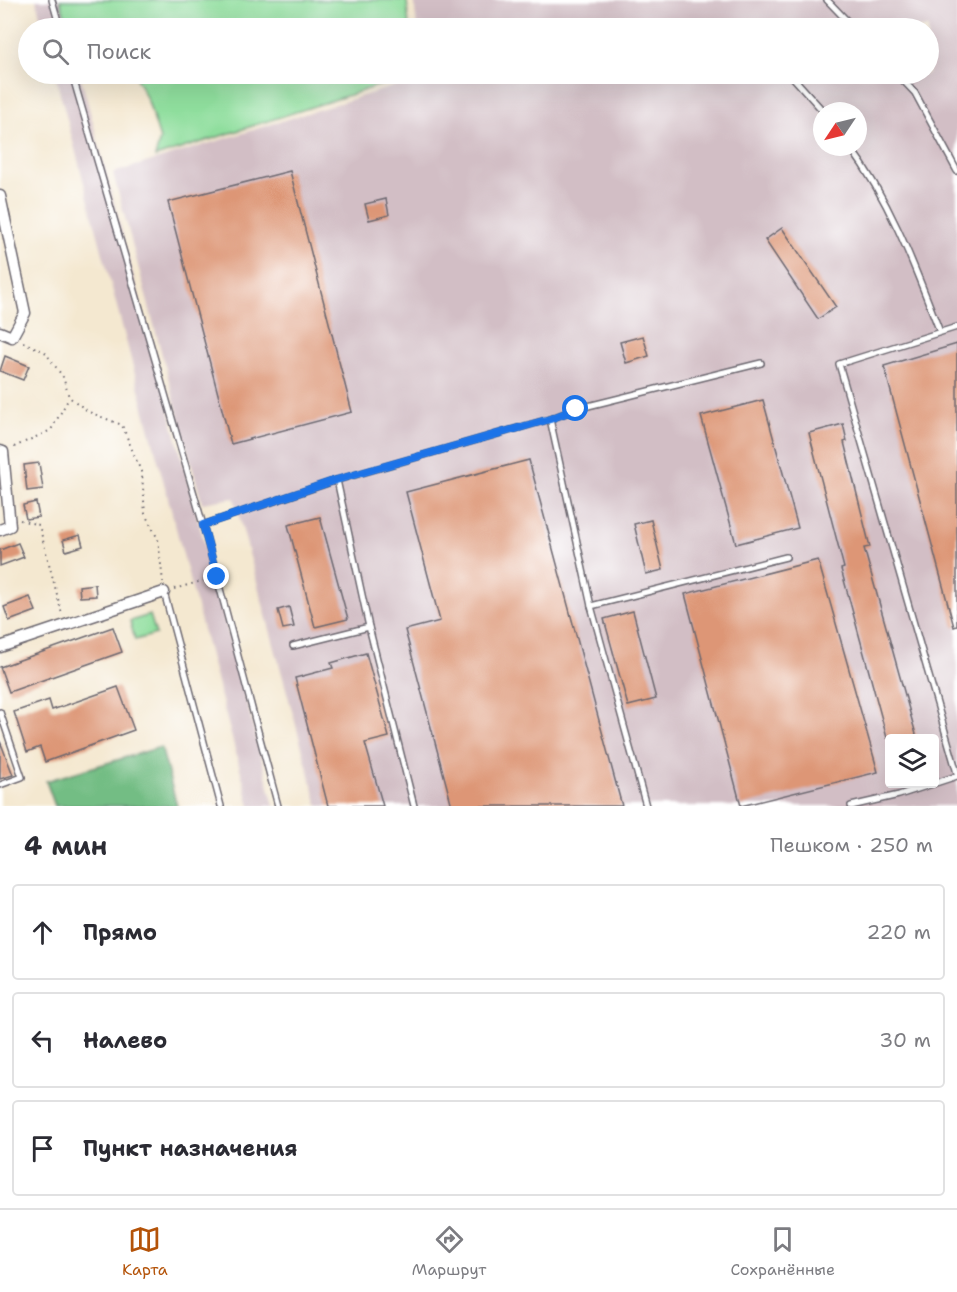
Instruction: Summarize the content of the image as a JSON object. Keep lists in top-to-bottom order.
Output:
{
  "north": "bottom left",
  "page": {
    "search": "Поиск",
    "heading": ["4 мин", "Пешком · 250 m"],
    "list": [
      ["Прямо", "220 m"],
      ["Налево", "30 m"],
      "Пункт назначения"
    ],
    "nav": ["Карта", "Маршрут", "Сохранённые"]
  }
}
